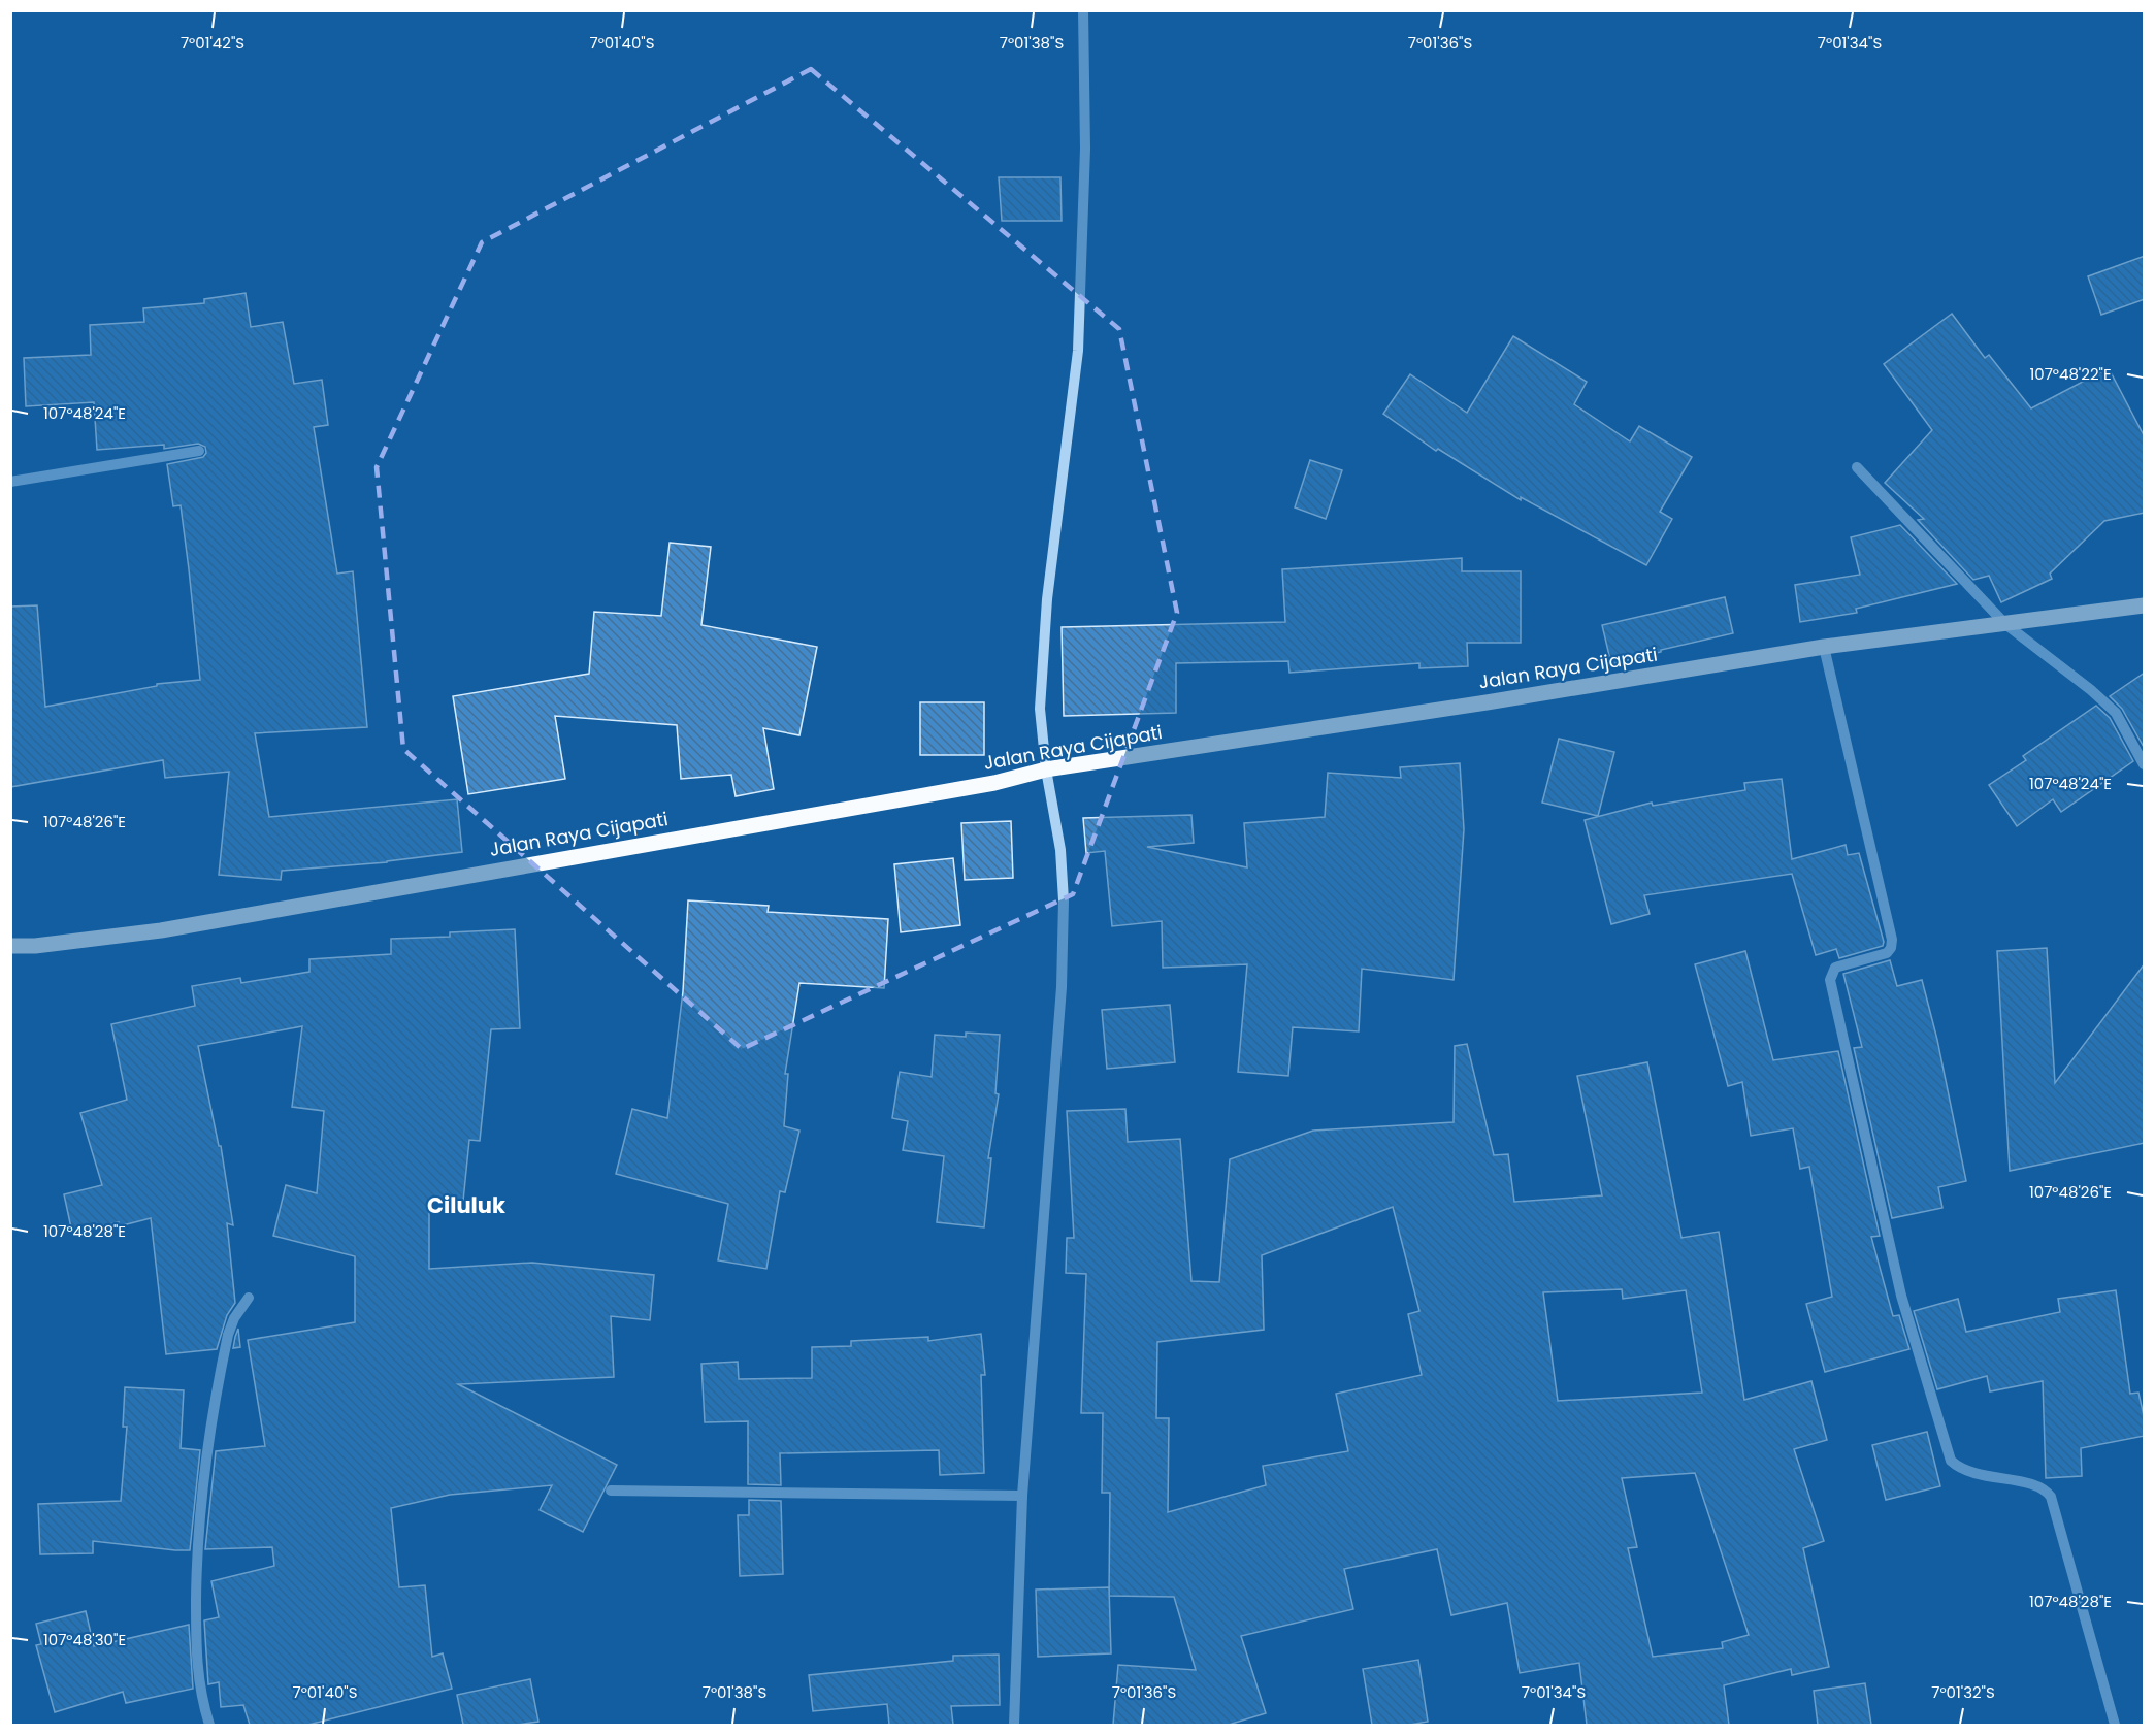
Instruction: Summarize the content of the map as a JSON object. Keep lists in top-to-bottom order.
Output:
{
  "streets": {
    "main road": ["Jalan Raya Cijapati"]
  },
  "districts": ["Ciluluk"],
  "coordinates": [
    "7°01'42\"S",
    "7°01'40\"S",
    "7°01'38\"S",
    "7°01'36\"S",
    "7°01'34\"S",
    "107°48'22\"E",
    "107°48'24\"E",
    "107°48'26\"E",
    "107°48'28\"E",
    "107°48'30\"E",
    "7°01'32\"S"
  ]
}
